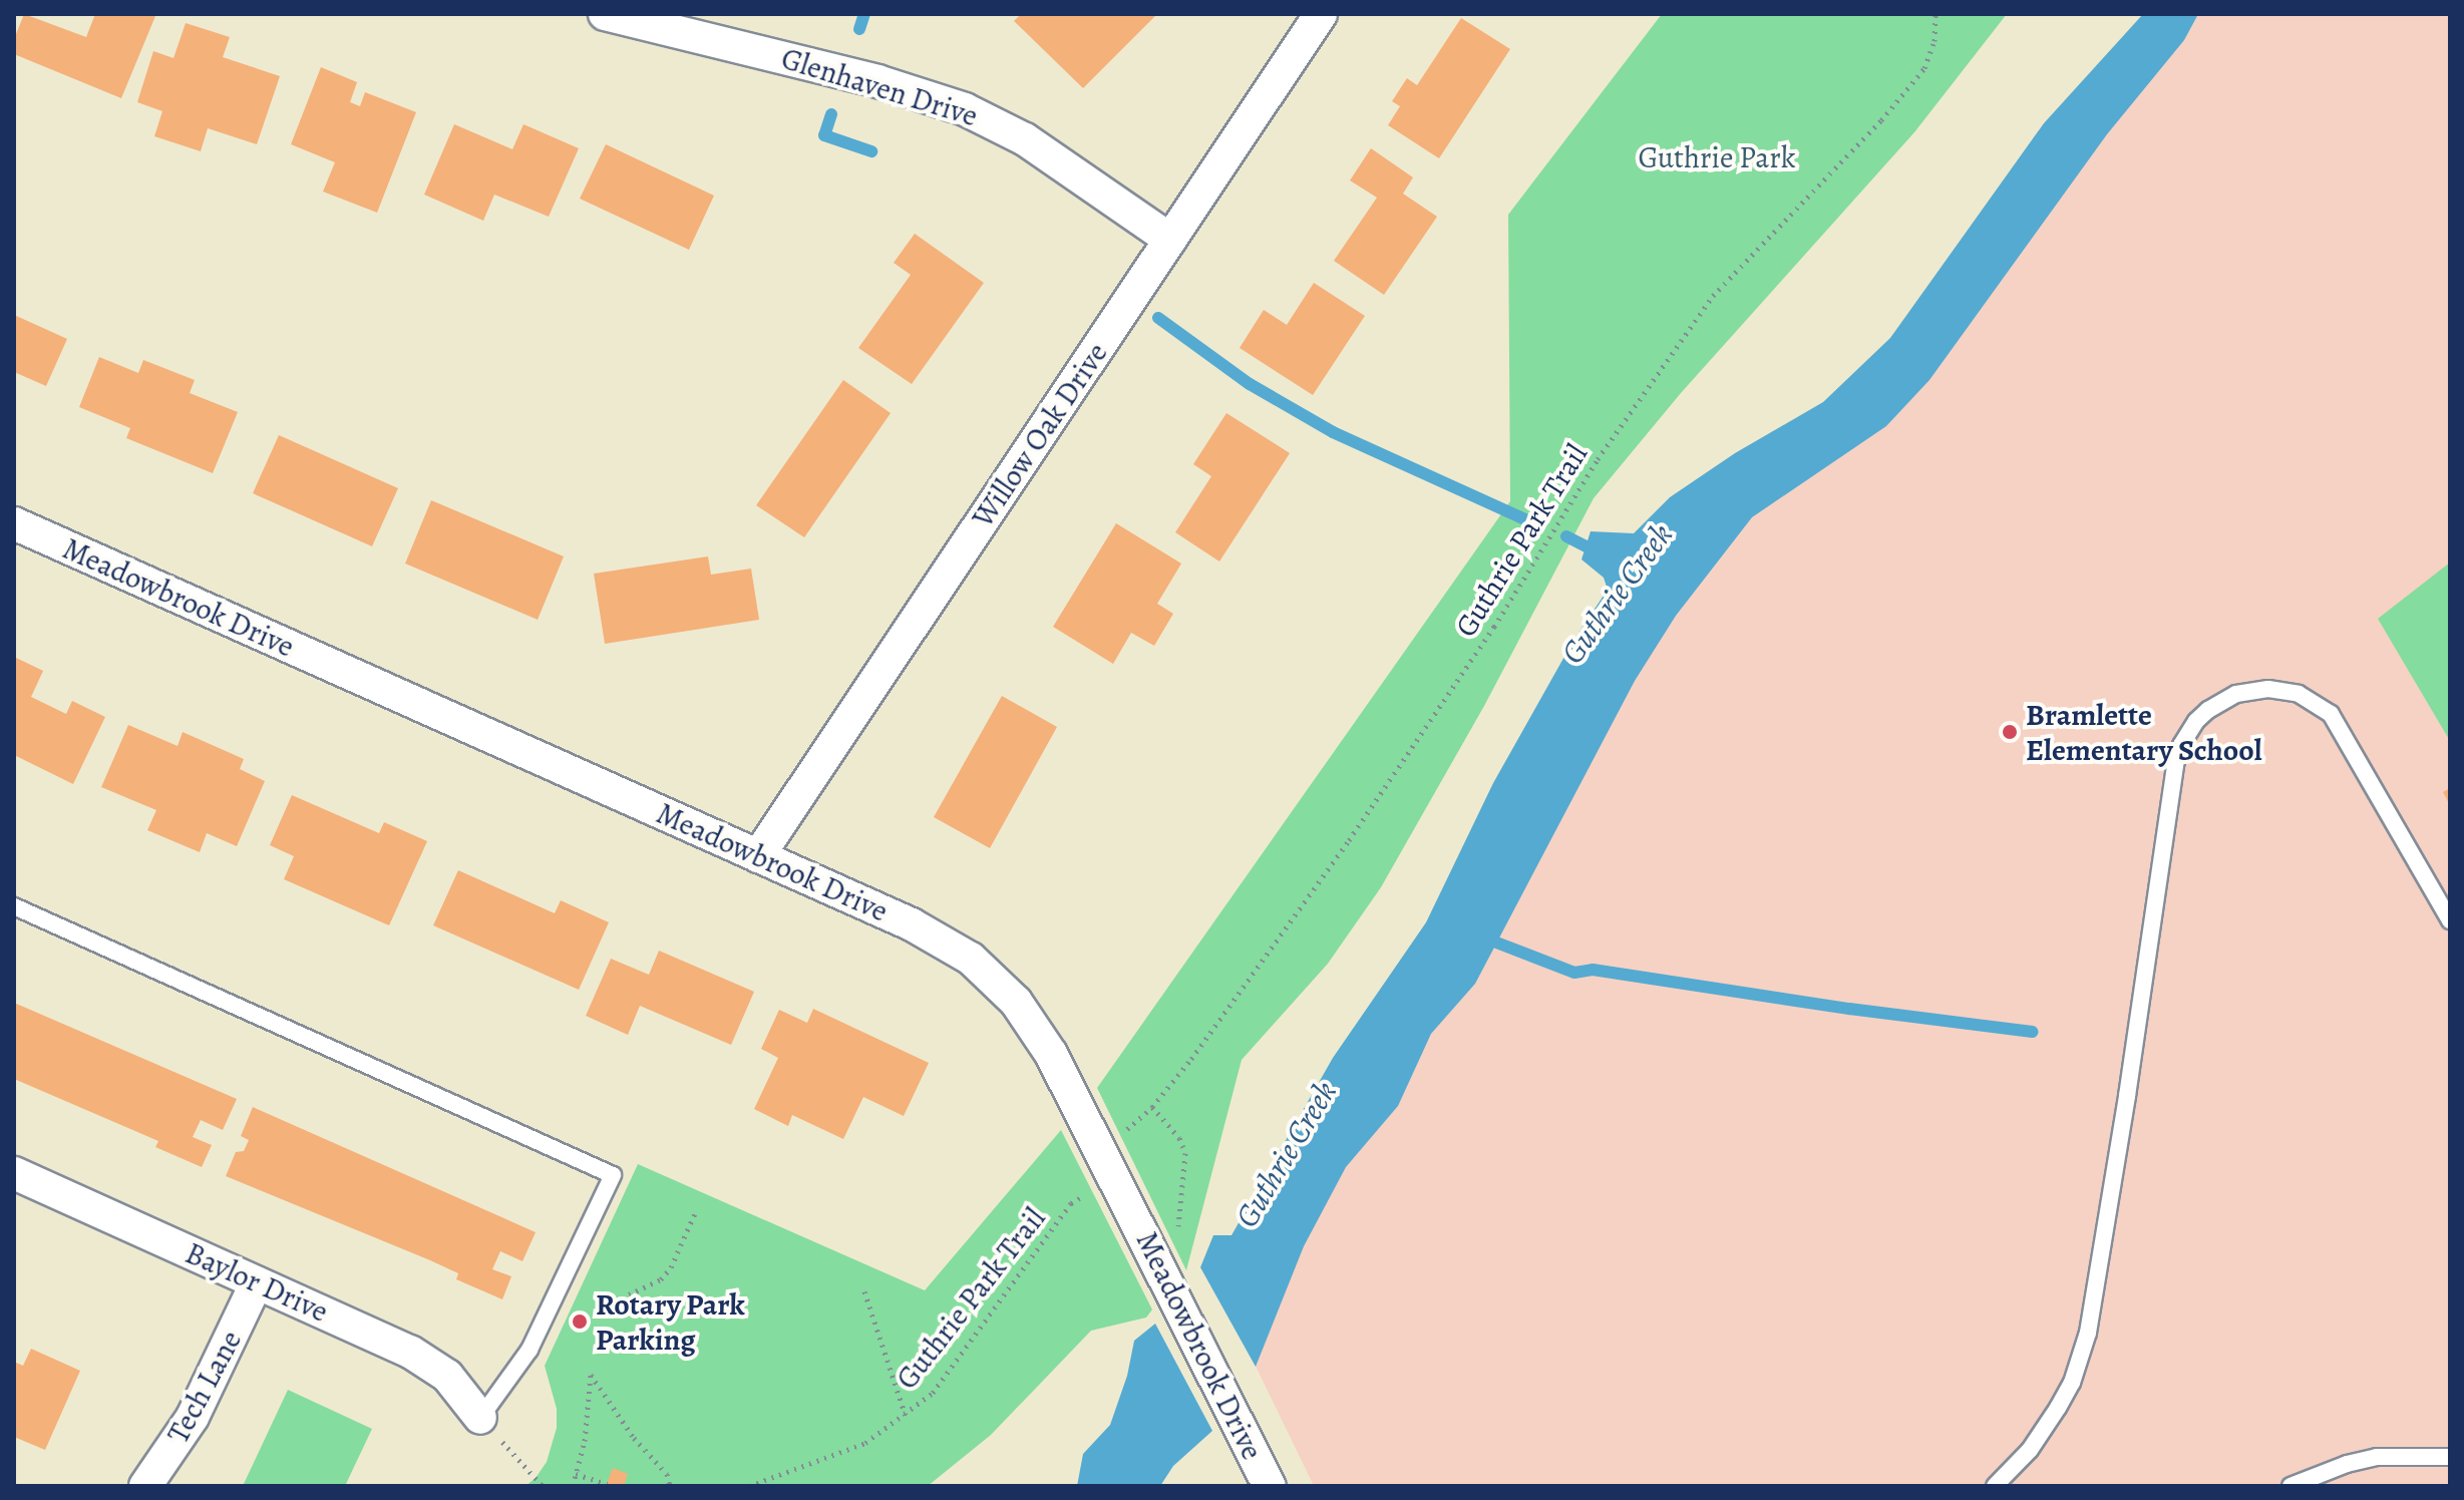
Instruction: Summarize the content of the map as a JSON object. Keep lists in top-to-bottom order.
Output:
{
  "streets": {
    "street": [
      "Glenhaven Drive",
      "Willow Oak Drive",
      "Meadowbrook Drive",
      "Baylor Drive",
      "Tech Lane"
    ],
    "path": ["Guthrie Park Trail"]
  },
  "crossings": [
    ["Glenhaven Drive", "Willow Oak Drive"],
    ["Willow Oak Drive", "Meadowbrook Drive"],
    ["Baylor Drive", "Tech Lane"]
  ],
  "water": ["Guthrie Creek"],
  "parks": ["Guthrie Park"],
  "places": ["Bramlette Elementary School", "Rotary Park Parking"]
}
